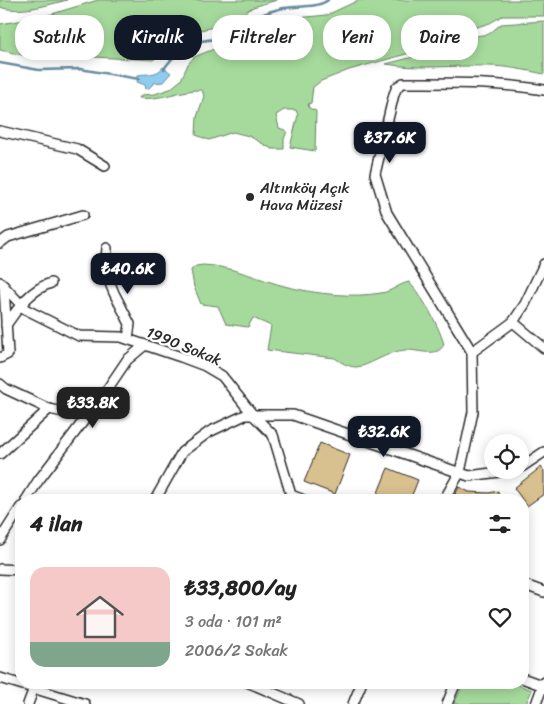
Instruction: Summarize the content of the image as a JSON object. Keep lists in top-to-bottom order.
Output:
{
  "streets": {
    "street": ["1990 Sokak"]
  },
  "places": ["Altınköy Açık Hava Müzesi"],
  "page": {
    "chip": [
      "Satılık",
      "Kiralık",
      "Filtreler",
      "Yeni",
      "Daire"
    ],
    "price": [
      "₺37.6K",
      "₺40.6K",
      "₺33.8K",
      "₺32.6K"
    ],
    "heading": "4 ilan",
    "list": [
      {
        "name": "₺33,800/ay",
        "note": "3 oda · 101 m² · 2006/2 Sokak"
      }
    ]
  }
}
